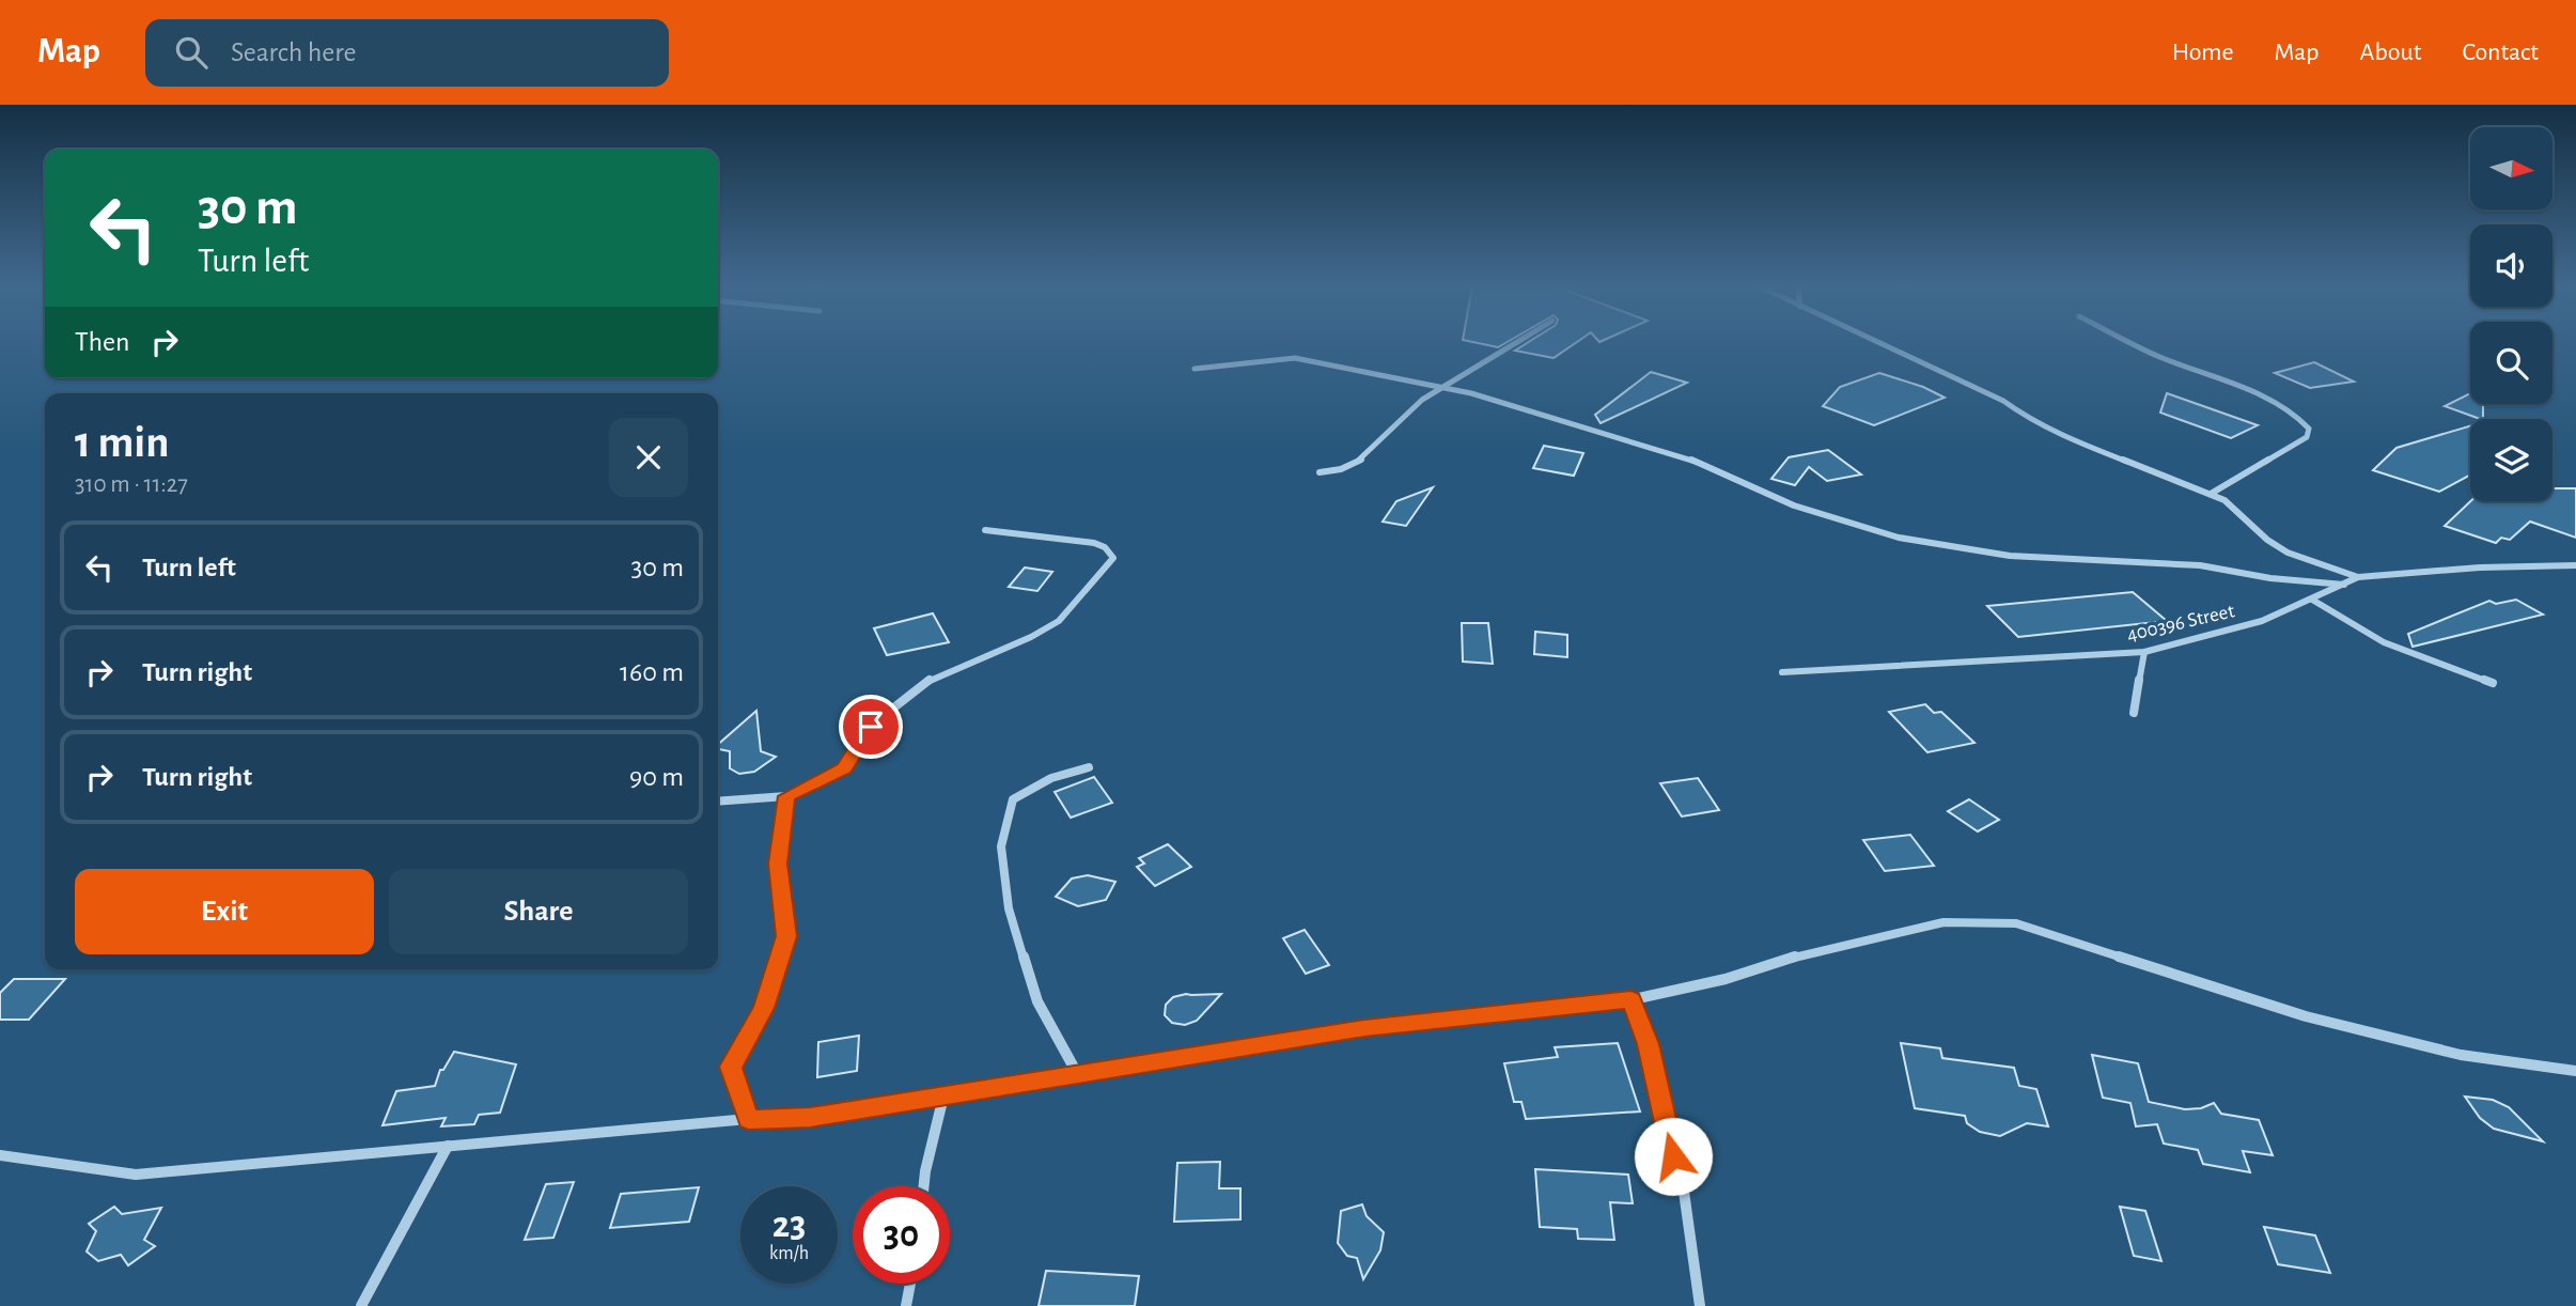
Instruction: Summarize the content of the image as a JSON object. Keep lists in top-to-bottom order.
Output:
{
  "streets": {
    "street": ["400396 Street"]
  },
  "north": "right",
  "page": {
    "header": "Map",
    "search": "Search here",
    "nav": [
      "Home",
      "Map",
      "About",
      "Contact"
    ],
    "turn": ["30 m", "Turn left"],
    "then": "Then",
    "heading": ["1 min", "310 m · 11:27"],
    "list": [
      {
        "name": "Turn left",
        "value": "30 m"
      },
      {
        "name": "Turn right",
        "value": "160 m"
      },
      {
        "name": "Turn right",
        "value": "90 m"
      }
    ],
    "buttons": ["Exit", "Share"],
    "speed": "23 km/h",
    "limit": "30"
  }
}
